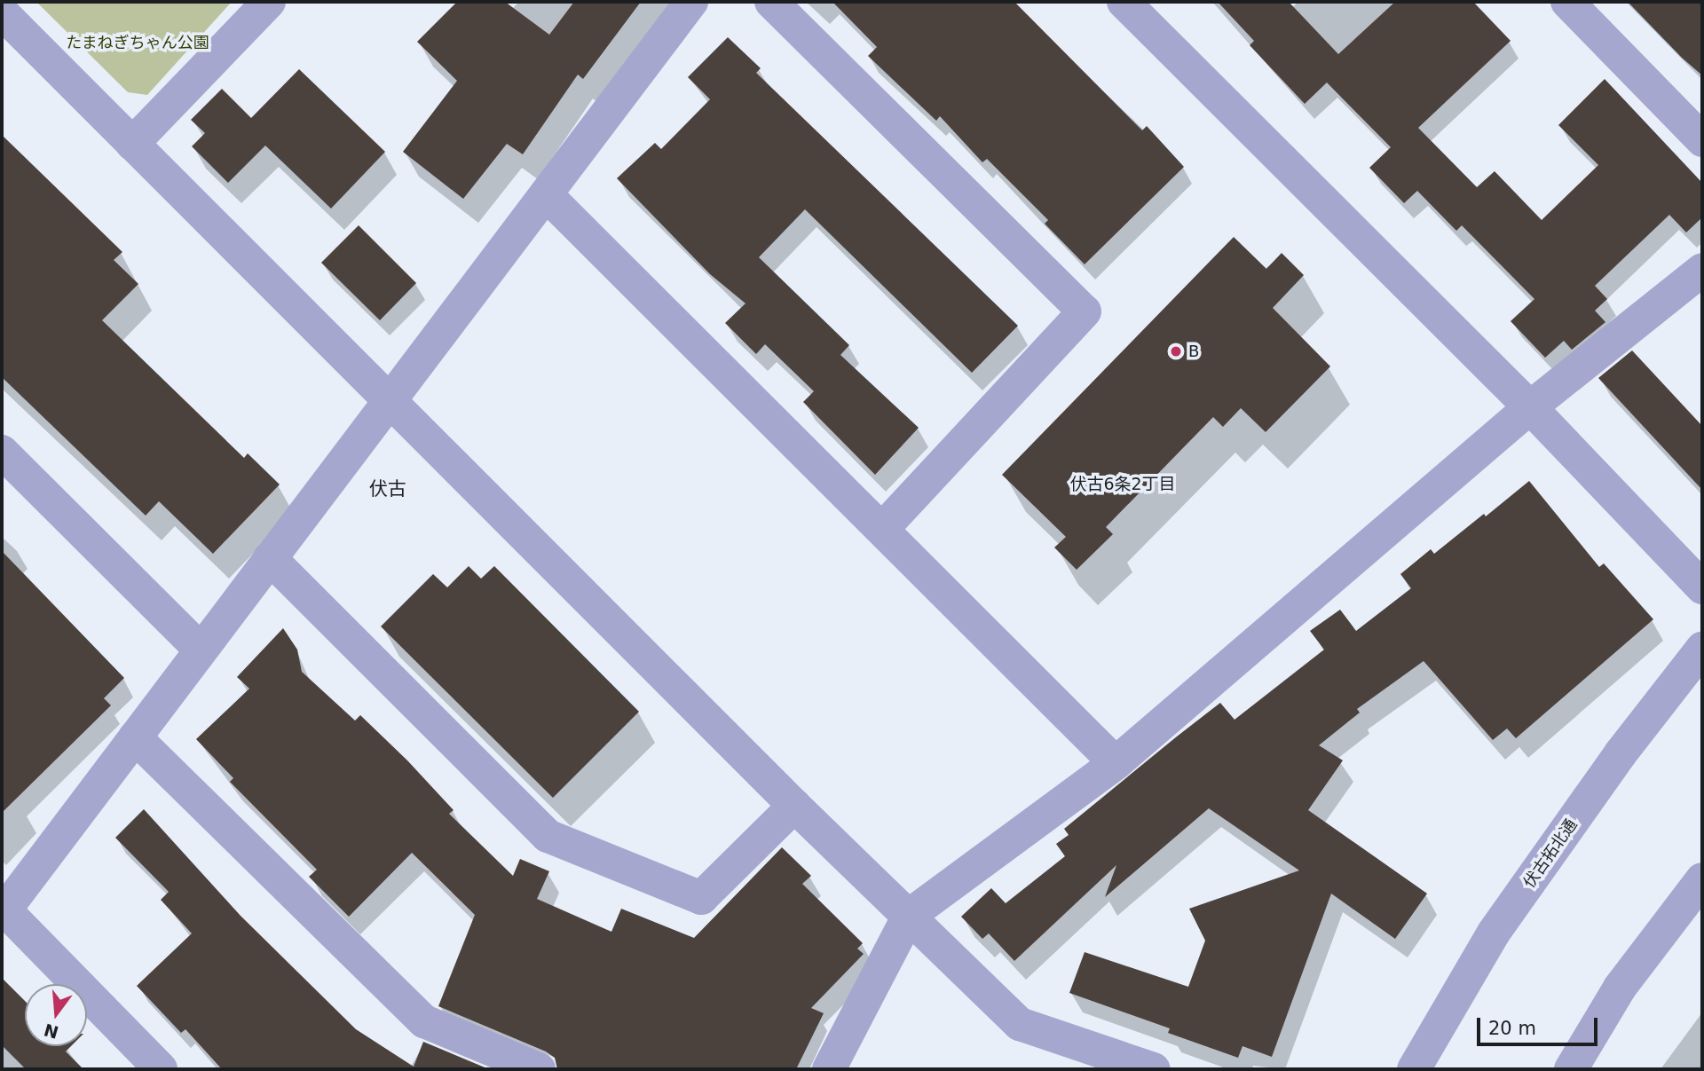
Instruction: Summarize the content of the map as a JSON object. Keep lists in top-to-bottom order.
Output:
{
  "streets": {
    "street": ["伏古拓北通"]
  },
  "districts": ["伏古6条2丁目", "伏古"],
  "parks": ["たまねぎちゃん公園"],
  "places": ["B"],
  "scale_bar": "20 m",
  "north": "bottom"
}
